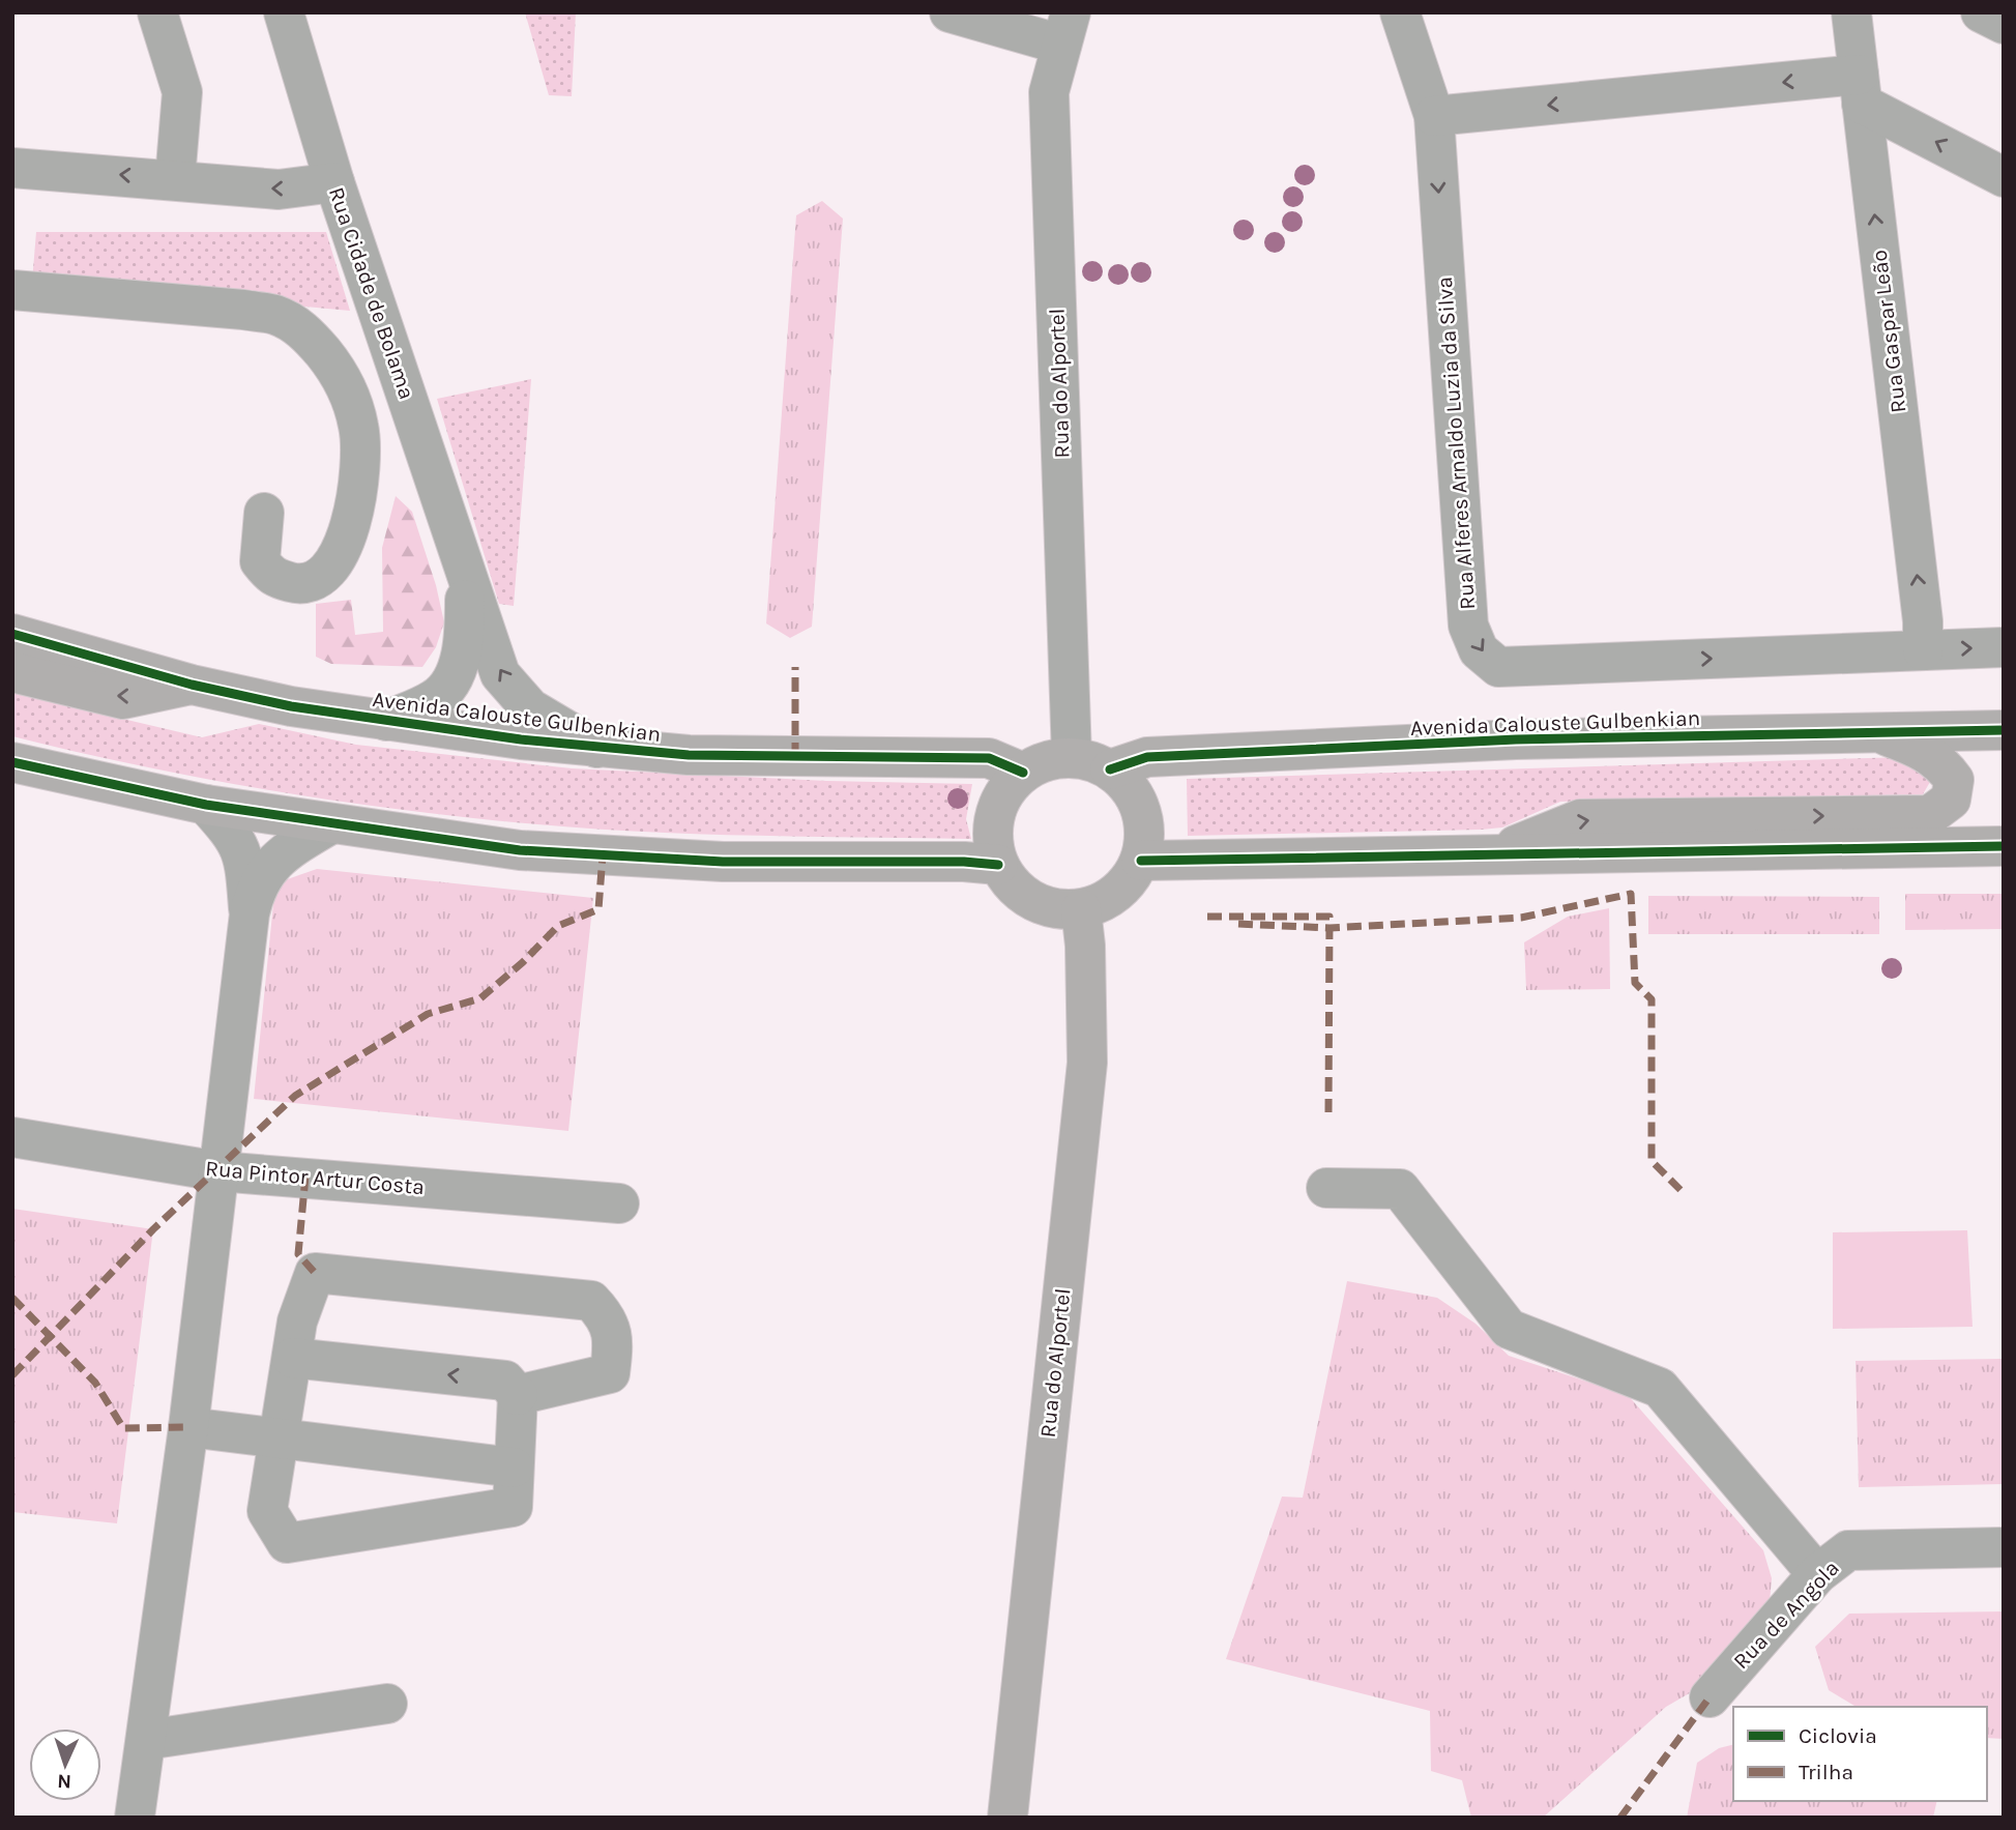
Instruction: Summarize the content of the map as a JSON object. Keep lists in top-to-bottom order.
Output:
{
  "streets": {
    "main road": ["Rua do Alportel", "Avenida Calouste Gulbenkian"],
    "street": [
      "Rua Cidade de Bolama",
      "Rua Gaspar Leão",
      "Rua Alferes Arnaldo Luzia da Silva",
      "Rua Pintor Artur Costa",
      "Rua de Angola"
    ]
  },
  "crossings": [
    ["Rua Cidade de Bolama", "Avenida Calouste Gulbenkian"],
    ["Rua Gaspar Leão", "Rua Alferes Arnaldo Luzia da Silva"],
    ["Rua do Alportel", "Avenida Calouste Gulbenkian"]
  ],
  "one_way": ["Rua Gaspar Leão"],
  "legend": ["Ciclovia", "Trilha"],
  "north": "bottom"
}
